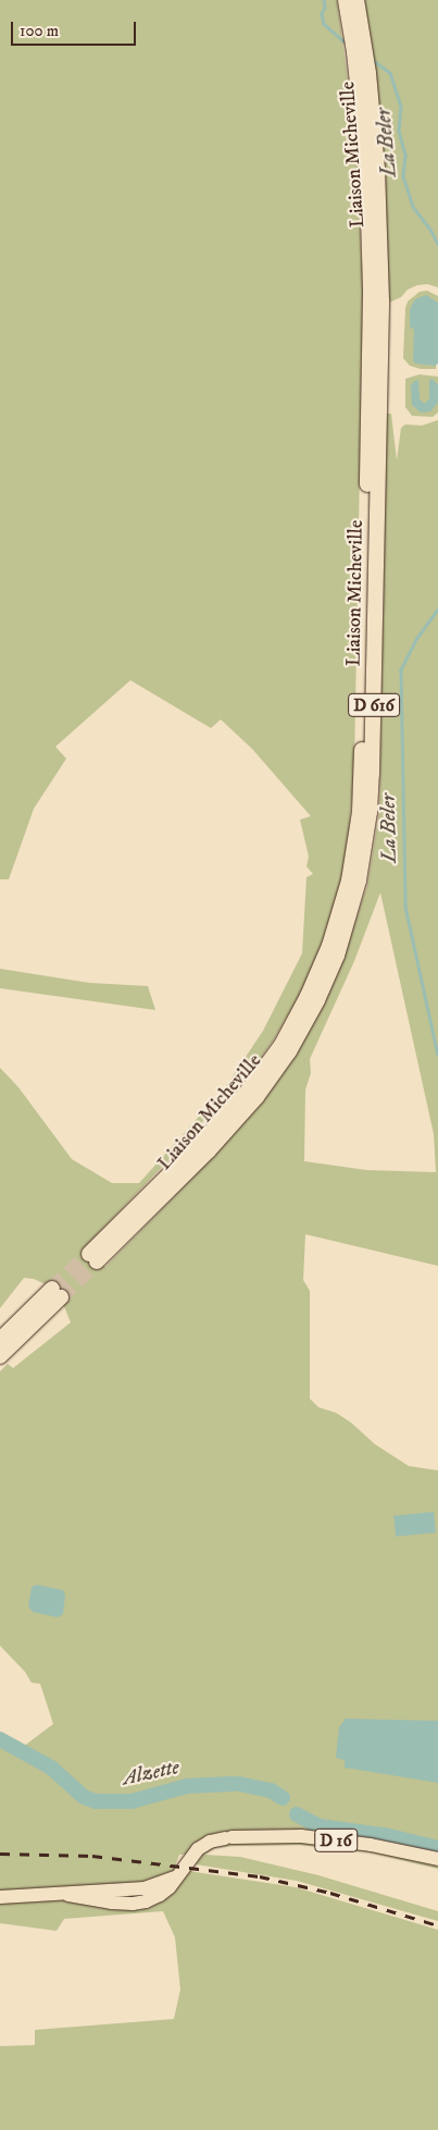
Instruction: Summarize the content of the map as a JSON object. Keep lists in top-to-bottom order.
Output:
{
  "streets": {
    "highway": ["Liaison Micheville", "D 616"],
    "main road": ["D 16"]
  },
  "water": ["La Beler", "Alzette"],
  "scale_bar": "100 m"
}
